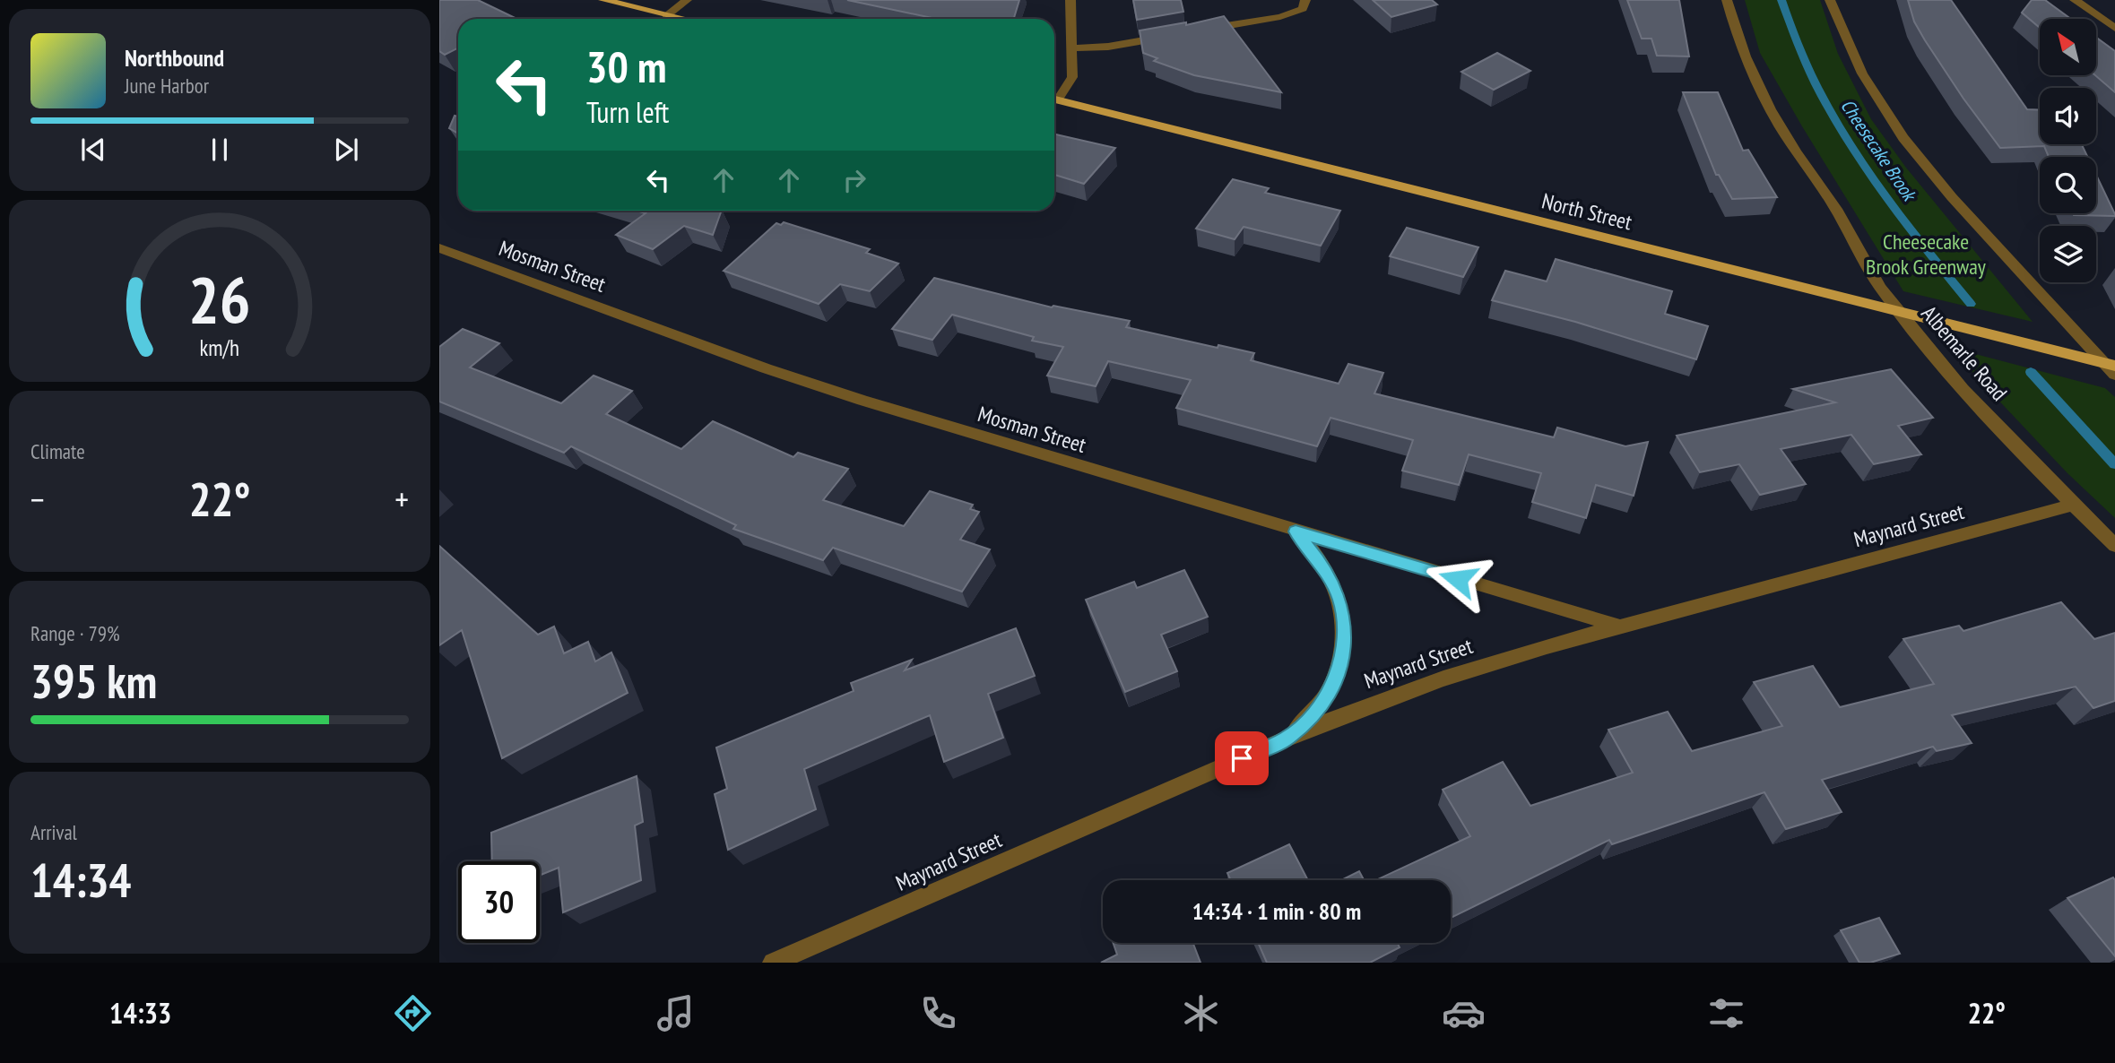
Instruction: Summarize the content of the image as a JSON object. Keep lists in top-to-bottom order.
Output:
{
  "streets": {
    "main road": ["North Street"],
    "street": ["Mosman Street", "Albemarle Road", "Maynard Street"]
  },
  "crossings": [
    ["North Street", "Albemarle Road"],
    ["Mosman Street", "Maynard Street"],
    ["Albemarle Road", "Maynard Street"]
  ],
  "water": ["Cheesecake Brook"],
  "parks": ["Cheesecake Brook Greenway"],
  "north": "top left",
  "page": {
    "turn": ["30 m", "Turn left"],
    "song": ["Northbound", "June Harbor"],
    "tile": [
      "Climate",
      ["Range · 79%", "395 km"],
      ["Arrival", "14:34"]
    ],
    "heat": ["−", "22°", "+"],
    "limit": "30",
    "trip": "14:34 · 1 min · 80 m",
    "tabs": ["14:33", "22°"],
    "gauge": ["26", "km/h"]
  }
}
